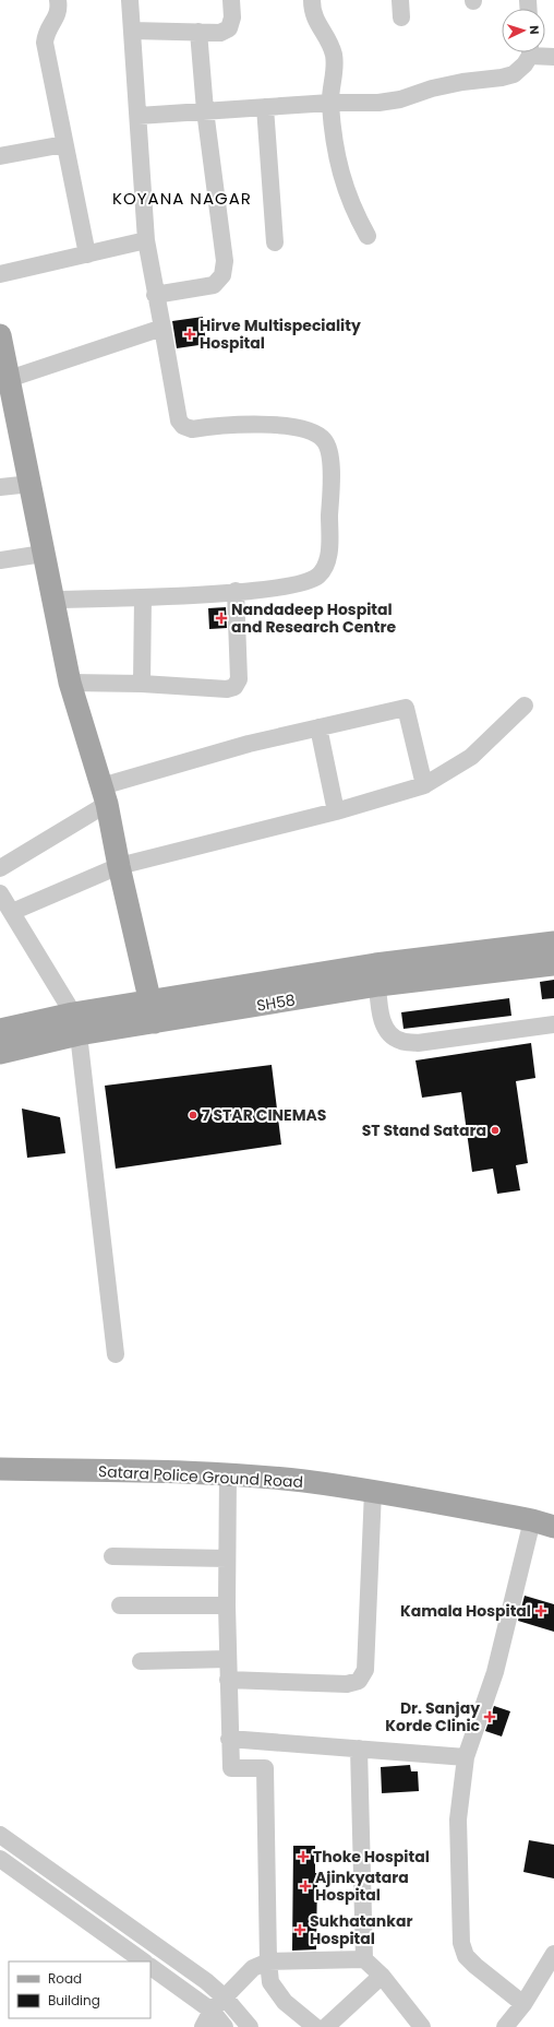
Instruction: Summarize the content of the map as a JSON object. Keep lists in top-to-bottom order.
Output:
{
  "streets": {
    "main road": ["SH58", "Satara Police Ground Road"]
  },
  "districts": ["KOYANA NAGAR"],
  "places": {
    "health": [
      "Hirve Multispeciality Hospital",
      "Nandadeep Hospital and Research Centre",
      "Kamala Hospital",
      "Dr. Sanjay Korde Clinic",
      "Thoke Hospital",
      "Ajinkyatara Hospital",
      "Sukhatankar Hospital"
    ],
    "other": ["7 STAR CINEMAS", "ST Stand Satara"]
  },
  "legend": ["Road", "Building"],
  "north": "right"
}
